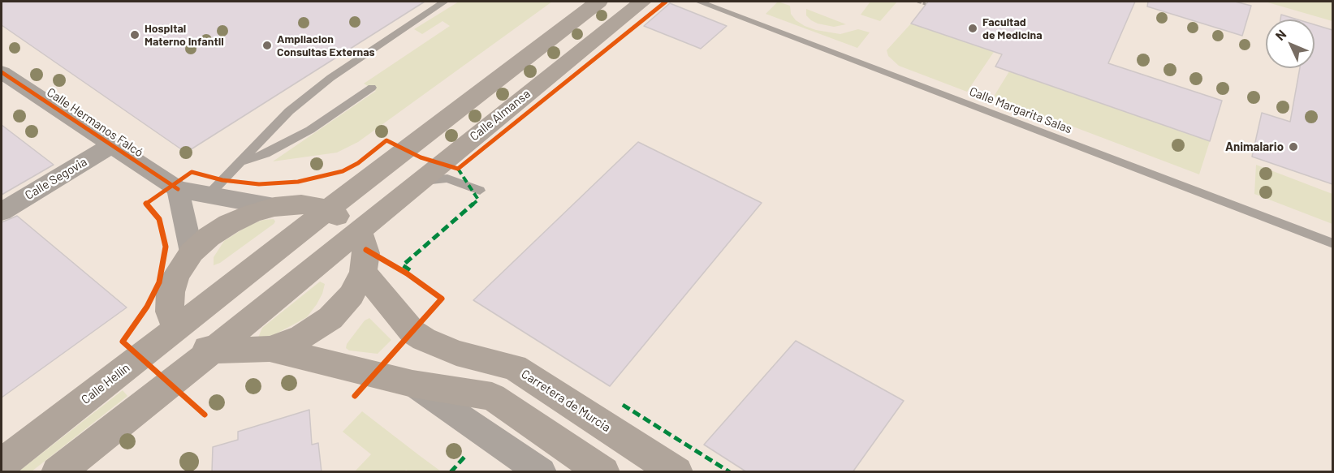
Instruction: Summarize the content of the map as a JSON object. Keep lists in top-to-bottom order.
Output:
{
  "streets": {
    "main road": ["Calle Almansa", "Calle Hellín", "Carretera de Murcia"],
    "street": ["Calle Hermanos Falcó", "Calle Segovia"],
    "lane": ["Calle Margarita Salas"]
  },
  "crossings": [
    ["Calle Hermanos Falcó", "Calle Segovia"]
  ],
  "places": [
    "Facultad de Medicina",
    "Hospital Materno Infantil",
    "Ampliacion Consultas Externas",
    "Animalario"
  ],
  "north": "top left"
}
